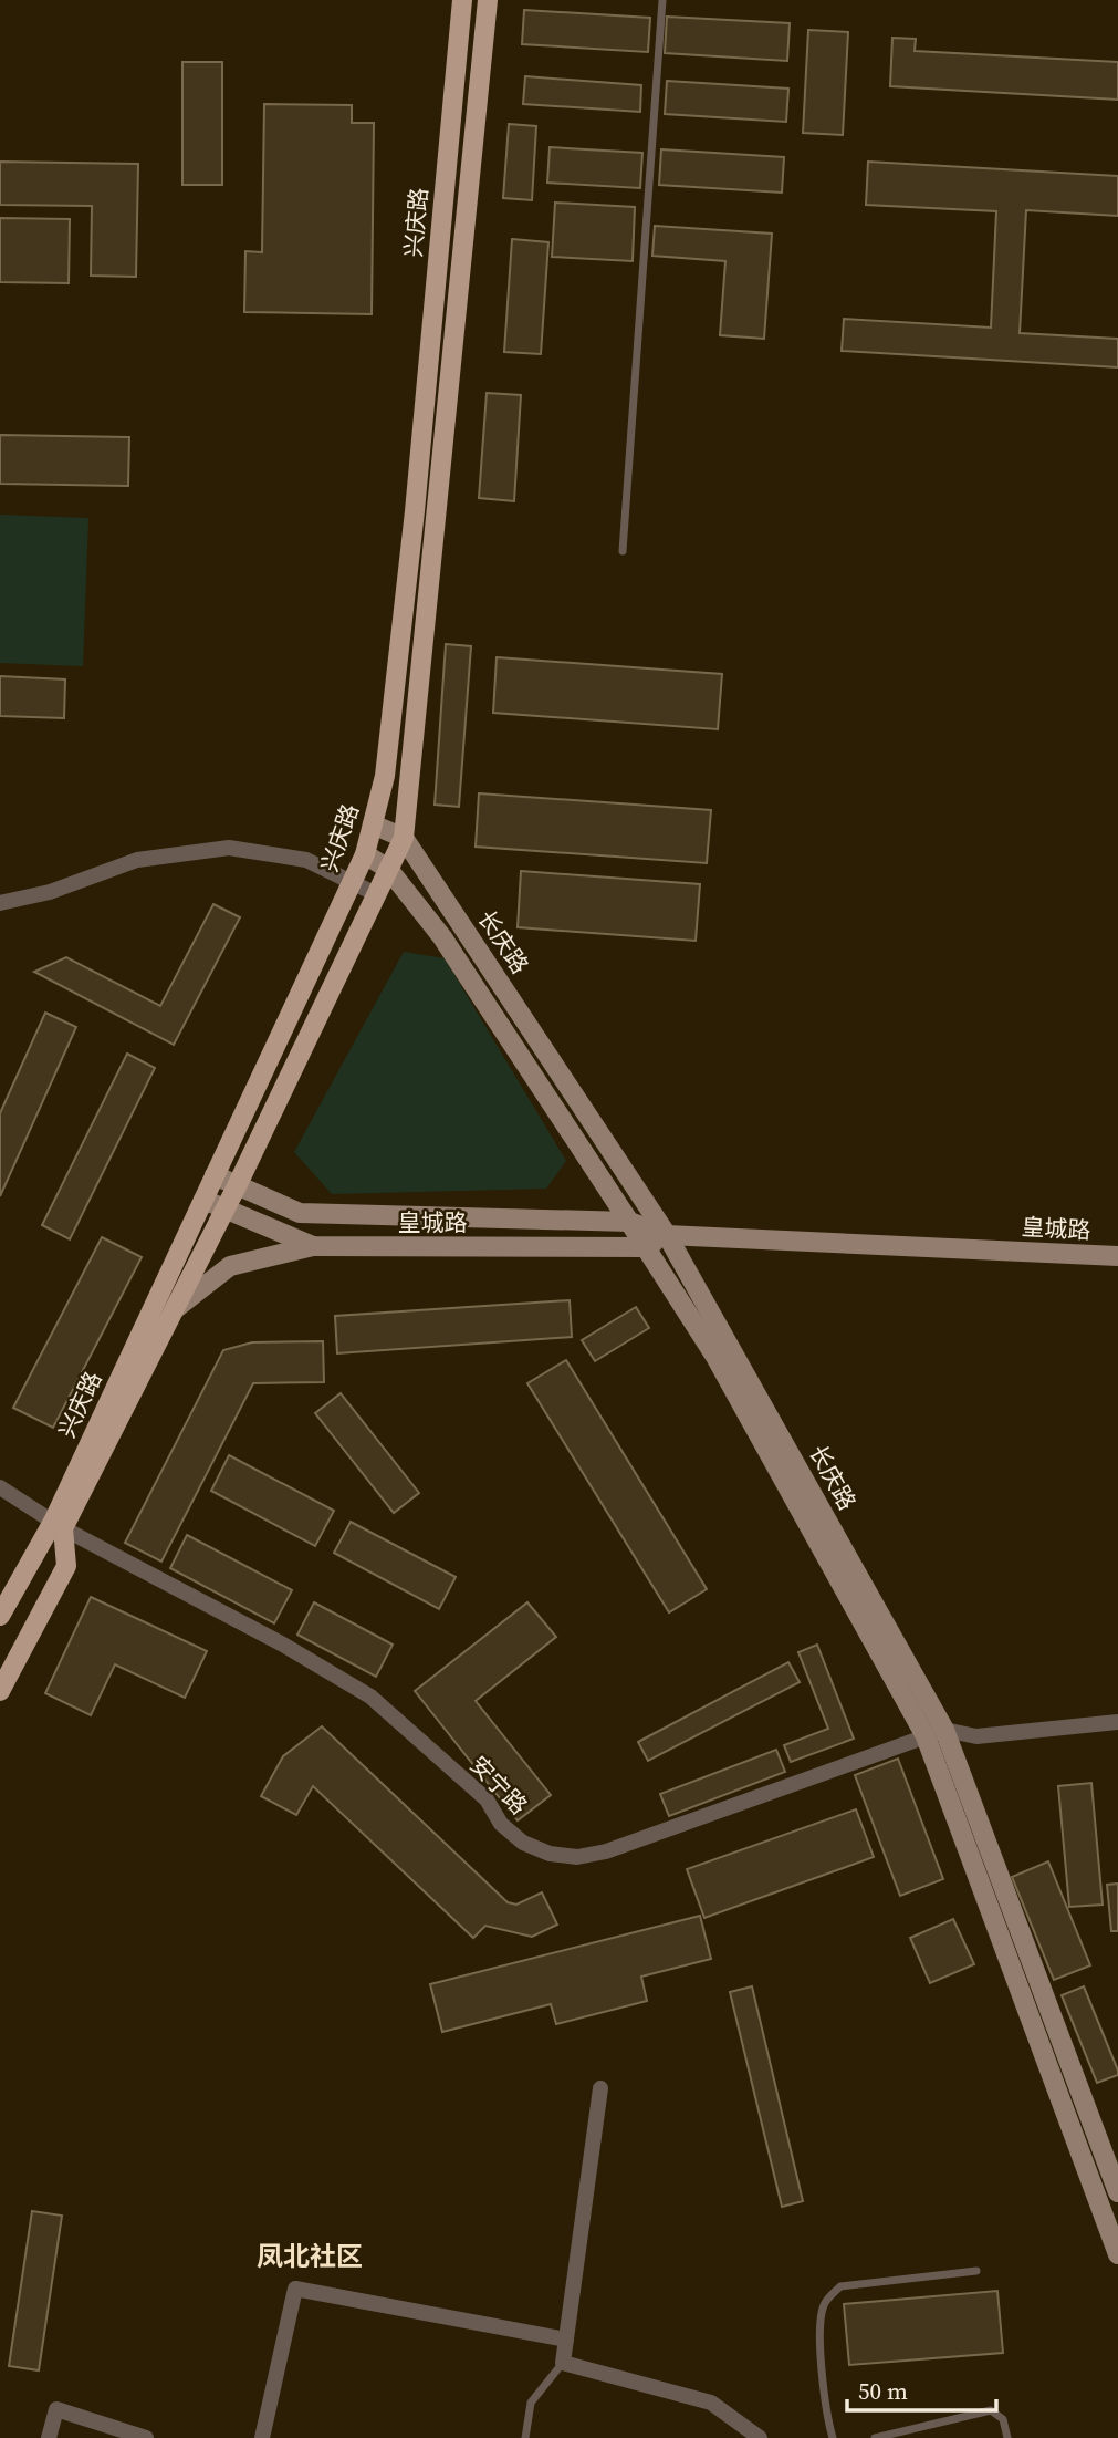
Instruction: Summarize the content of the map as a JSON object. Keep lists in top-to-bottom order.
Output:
{
  "streets": {
    "main road": ["兴庆路", "长庆路", "皇城路"],
    "street": ["安宁路"]
  },
  "crossings": [
    ["兴庆路", "长庆路"],
    ["兴庆路", "皇城路"],
    ["兴庆路", "安宁路"],
    ["长庆路", "皇城路"],
    ["长庆路", "安宁路"]
  ],
  "districts": ["凤北社区"],
  "scale_bar": "50 m"
}
